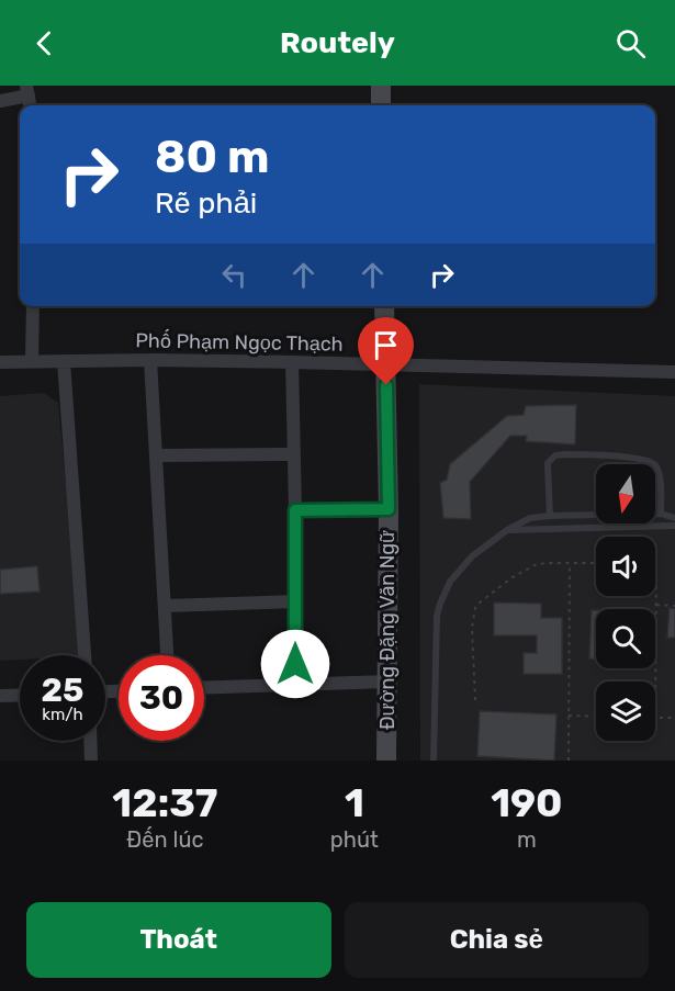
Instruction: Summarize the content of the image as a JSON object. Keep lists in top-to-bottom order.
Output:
{
  "streets": {
    "main road": ["Đường Đặng Văn Ngữ"],
    "street": ["Phố Phạm Ngọc Thạch"]
  },
  "crossings": [
    ["Phố Phạm Ngọc Thạch", "Đường Đặng Văn Ngữ"]
  ],
  "north": "bottom",
  "page": {
    "header": "Routely",
    "turn": ["80 m", "Rẽ phải"],
    "speed": "25 km/h",
    "limit": "30",
    "eta": [
      "12:37",
      "Đến lúc",
      "1",
      "phút",
      "190",
      "m"
    ],
    "buttons": ["Thoát", "Chia sẻ"]
  }
}
